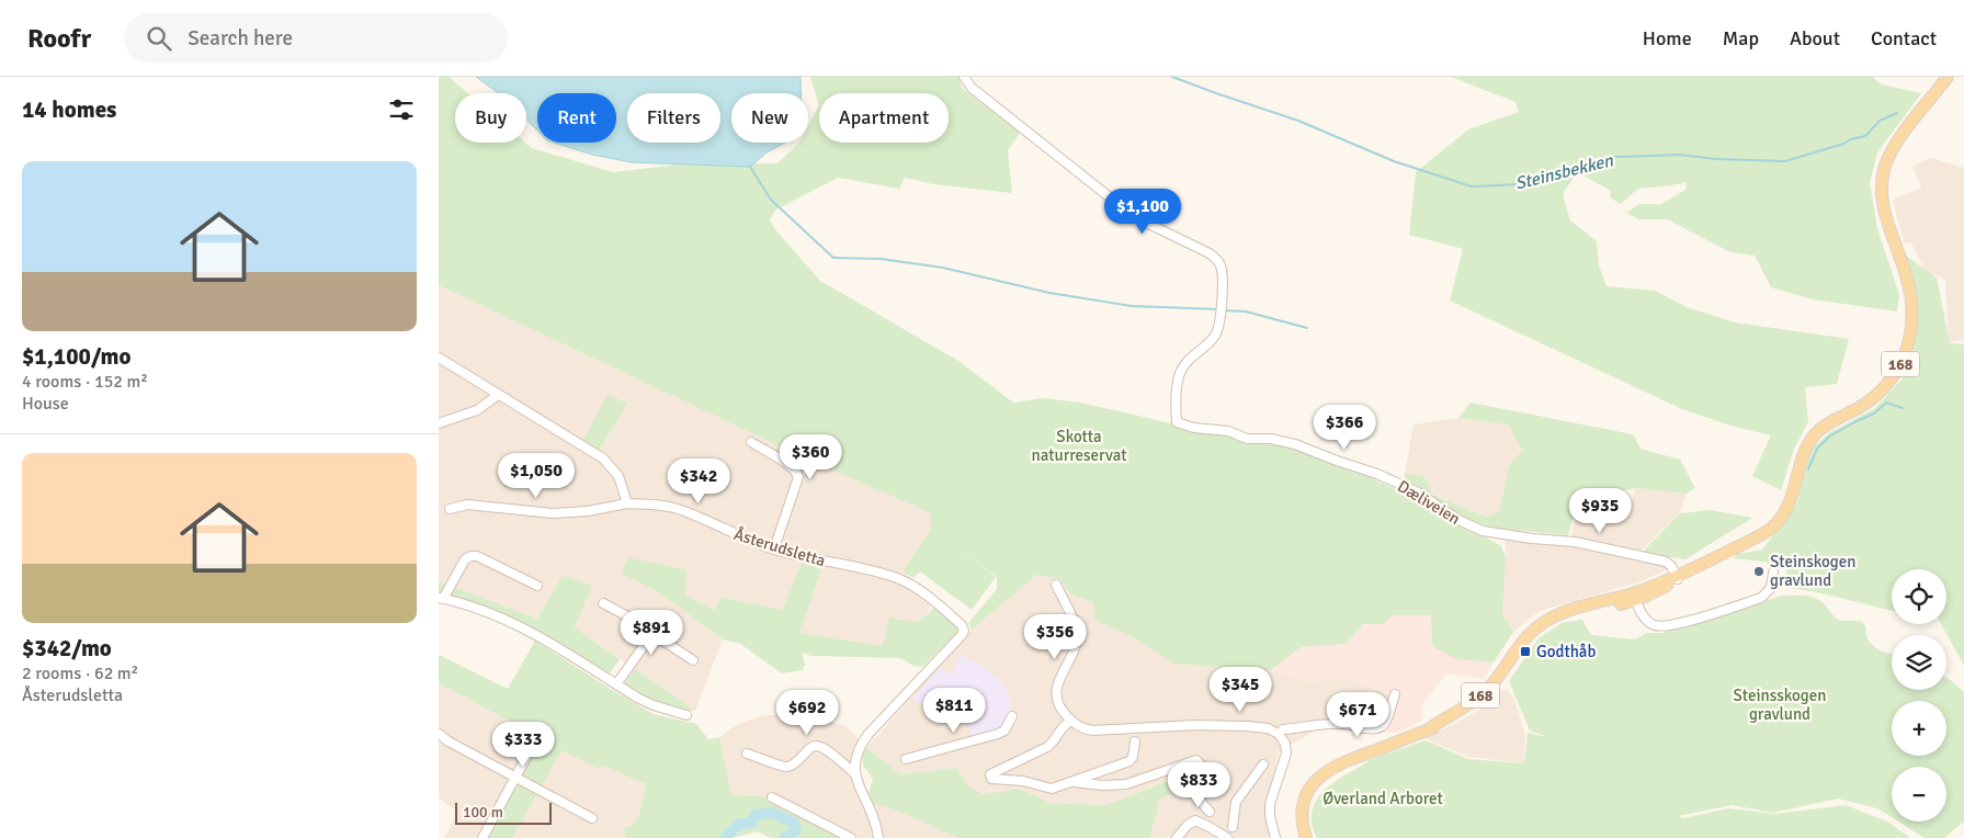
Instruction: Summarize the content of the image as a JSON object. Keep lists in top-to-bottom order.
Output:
{
  "streets": {
    "main road": ["168"],
    "street": ["Dæliveien", "Åsterudsletta"]
  },
  "crossings": [
    ["168", "Dæliveien"]
  ],
  "water": ["Steinsbekken"],
  "parks": ["Skotta naturreservat", "Steinsskogen gravlund", "Øverland Arboret"],
  "places": {
    "other": ["Steinskogen gravlund"],
    "transit": ["Godthåb"]
  },
  "scale_bar": "100 m",
  "page": {
    "header": "Roofr",
    "search": "Search here",
    "nav": [
      "Home",
      "Map",
      "About",
      "Contact"
    ],
    "heading": "14 homes",
    "chip": [
      "Buy",
      "Rent",
      "Filters",
      "New",
      "Apartment"
    ],
    "list": [
      {
        "name": "$1,100/mo",
        "note": "4 rooms · 152 m² · House"
      },
      {
        "name": "$342/mo",
        "note": "2 rooms · 62 m² · Åsterudsletta"
      }
    ],
    "price": [
      "$1,100",
      "$366",
      "$360",
      "$1,050",
      "$342",
      "$935",
      "$891",
      "$356",
      "$345",
      "$811",
      "$692",
      "$671",
      "$333",
      "$833"
    ],
    "map_buttons": ["+", "−"],
    "scale": "100 m"
  }
}
